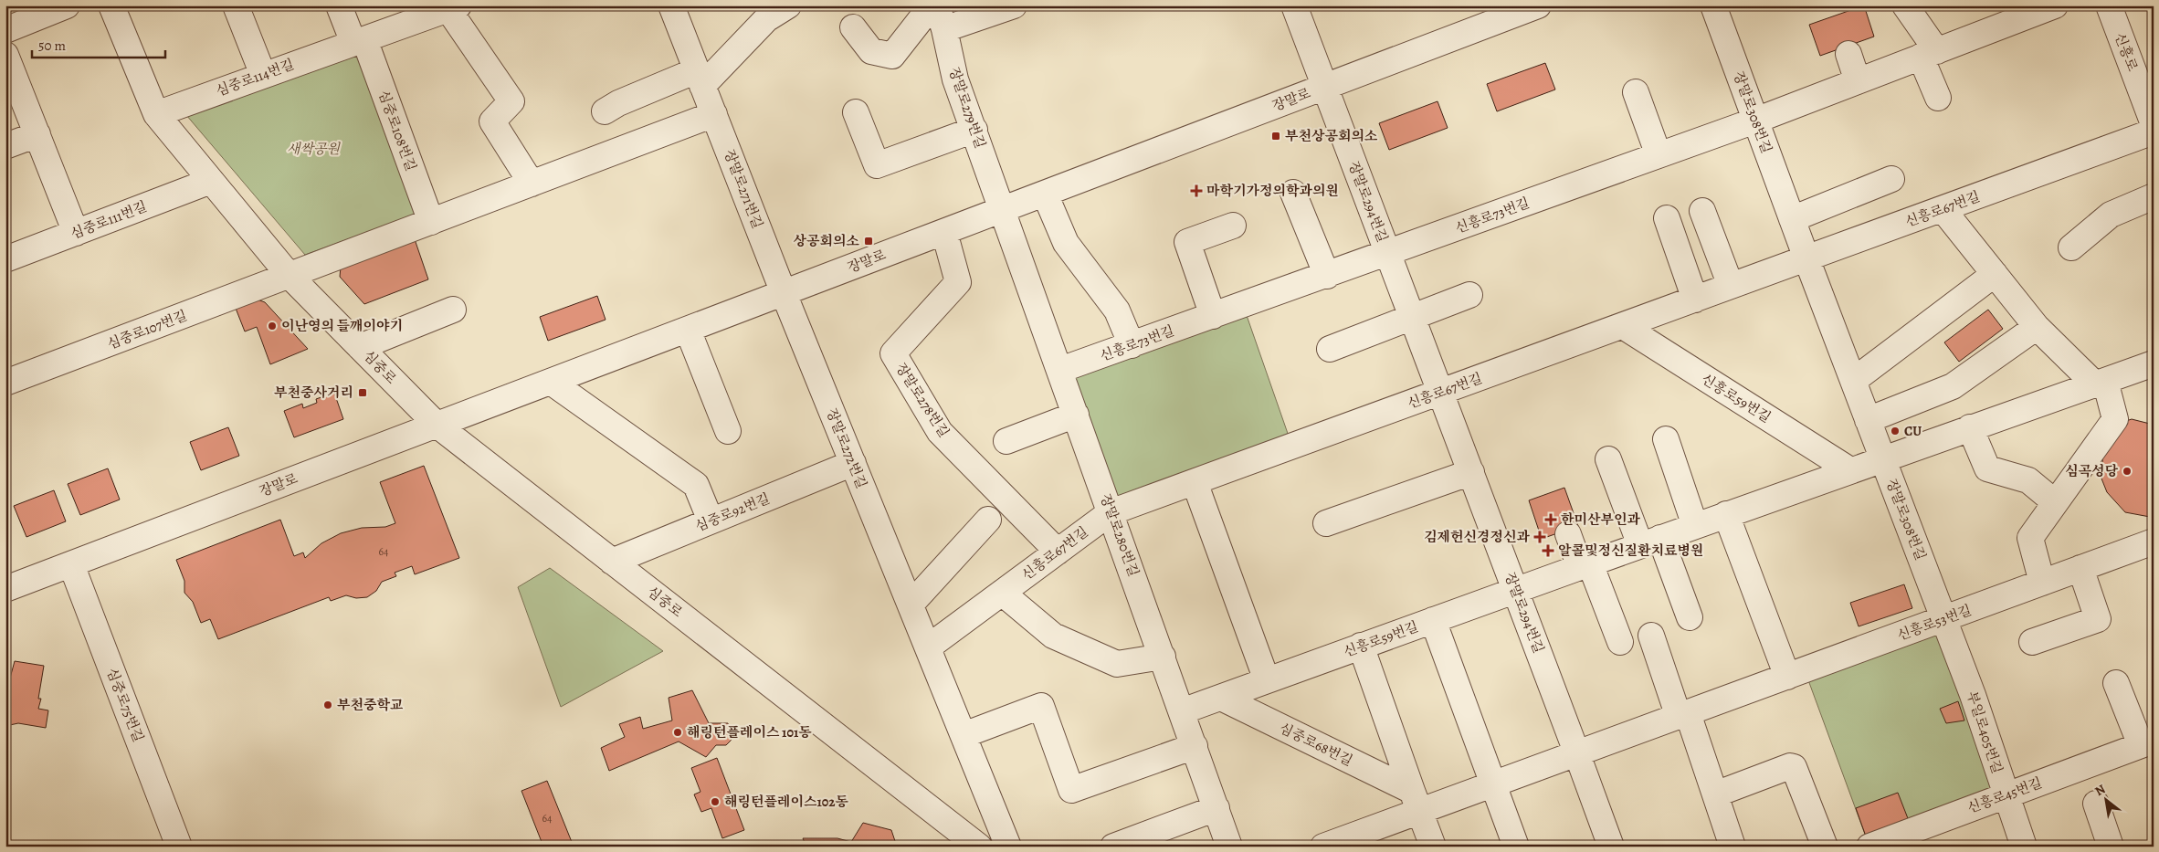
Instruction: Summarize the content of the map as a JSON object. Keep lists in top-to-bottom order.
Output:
{
  "streets": {
    "street": [
      "신흥로",
      "심중로114번길",
      "장말로",
      "장말로279번길",
      "장말로308번길",
      "심중로108번길",
      "장말로271번길",
      "장말로294번길",
      "신흥로67번길",
      "신흥로73번길",
      "심중로111번길",
      "심중로107번길",
      "심중로",
      "신흥로59번길",
      "장말로278번길",
      "장말로272번길",
      "심중로92번길",
      "장말로280번길",
      "신흥로53번길",
      "심중로75번길",
      "부일로405번길",
      "심중로68번길",
      "신흥로45번길"
    ]
  },
  "crossings": [
    ["심중로114번길", "심중로108번길"],
    ["심중로114번길", "심중로"],
    ["장말로", "장말로279번길"],
    ["장말로", "장말로271번길"],
    ["장말로", "장말로294번길"],
    ["장말로", "심중로"],
    ["장말로", "장말로278번길"],
    ["장말로", "장말로272번길"],
    ["장말로", "장말로280번길"],
    ["장말로", "심중로75번길"],
    ["장말로279번길", "장말로280번길"],
    ["장말로308번길", "신흥로67번길"],
    ["장말로308번길", "신흥로73번길"],
    ["장말로308번길", "신흥로59번길"],
    ["장말로308번길", "신흥로53번길"],
    ["장말로308번길", "부일로405번길"],
    ["장말로271번길", "장말로272번길"],
    ["장말로294번길", "신흥로67번길"],
    ["장말로294번길", "신흥로73번길"],
    ["장말로294번길", "신흥로59번길"],
    ["장말로294번길", "신흥로53번길"],
    ["신흥로67번길", "신흥로59번길"],
    ["신흥로67번길", "장말로278번길"],
    ["신흥로67번길", "장말로272번길"],
    ["신흥로67번길", "장말로280번길"],
    ["신흥로73번길", "장말로280번길"],
    ["심중로111번길", "심중로"],
    ["심중로107번길", "심중로"],
    ["심중로", "심중로92번길"],
    ["신흥로59번길", "장말로280번길"],
    ["신흥로59번길", "심중로68번길"],
    ["장말로272번길", "심중로92번길"],
    ["신흥로53번길", "부일로405번길"],
    ["부일로405번길", "신흥로45번길"]
  ],
  "parks": ["새싹공원"],
  "places": {
    "transit": ["부천상공회의소", "상공회의소", "부천중사거리"],
    "health": [
      "마학기가정의학과의원",
      "한미산부인과",
      "김제헌신경정신과",
      "알콜및정신질환치료병원"
    ],
    "other": [
      "이난영의 들깨이야기",
      "CU",
      "심곡성당",
      "부천중학교",
      "해링턴플레이스 101동",
      "해링턴플레이스102동"
    ]
  },
  "house_numbers": ["64", "64"],
  "scale_bar": "50 m",
  "north": "top left"
}
